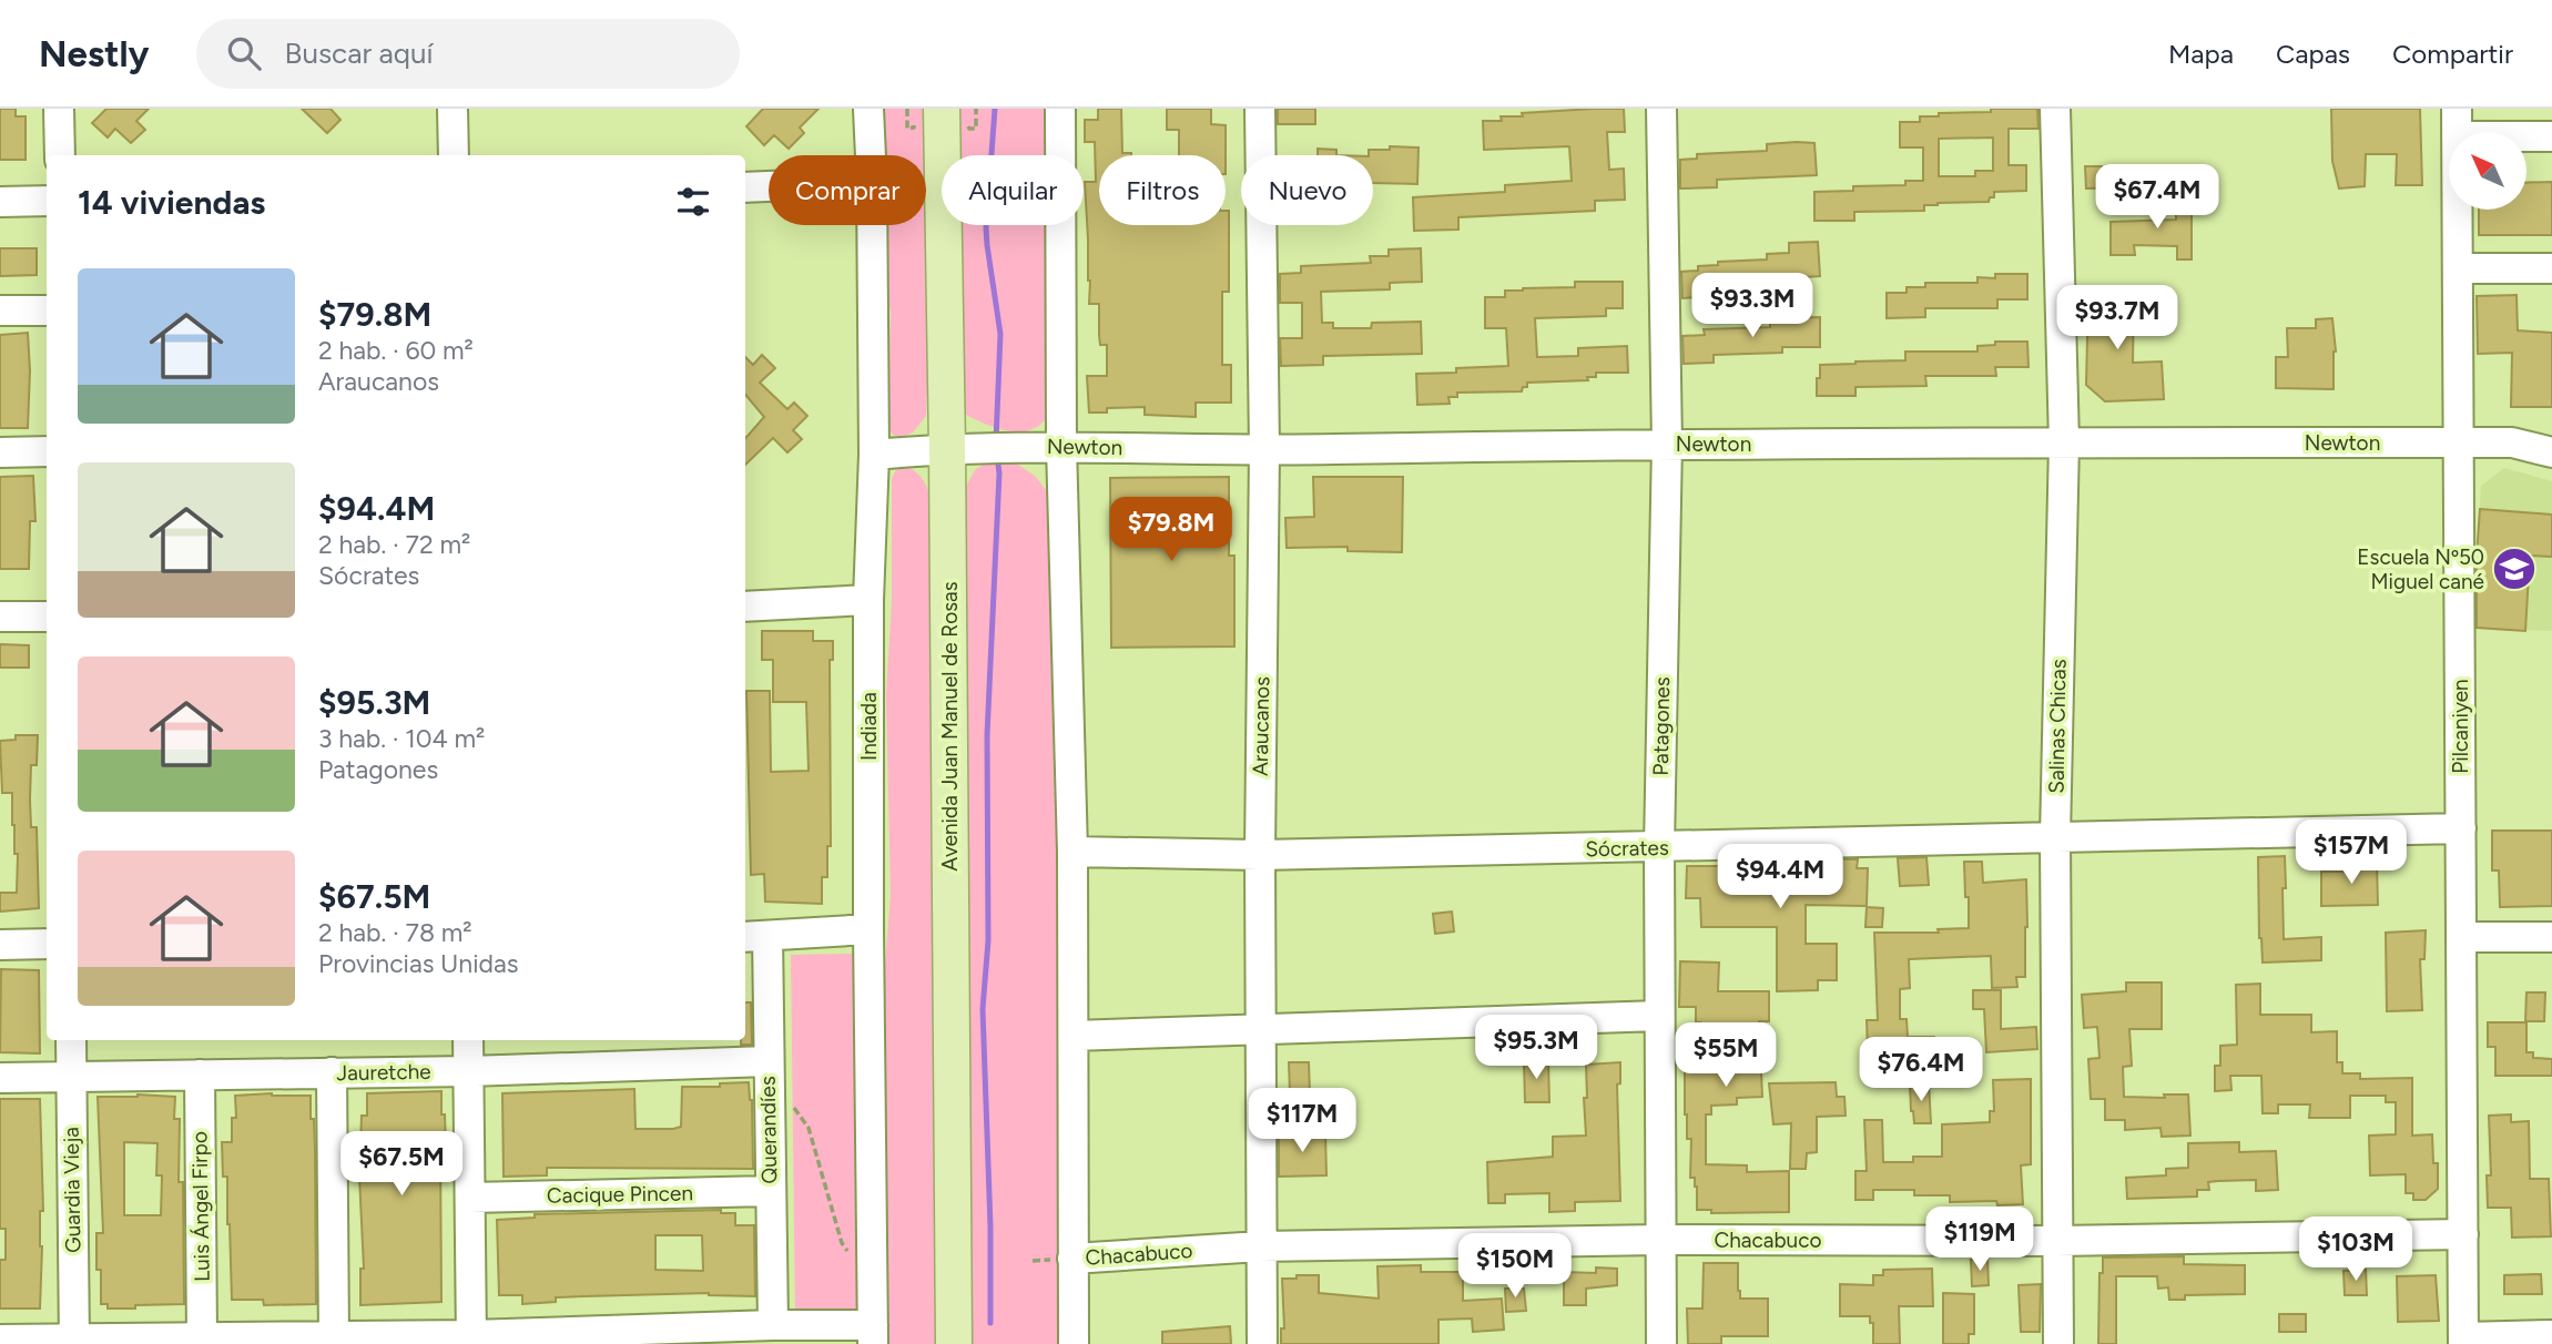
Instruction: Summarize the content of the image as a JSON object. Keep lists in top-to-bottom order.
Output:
{
  "streets": {
    "main road": ["Avenida Juan Manuel de Rosas"],
    "street": [
      "Newton",
      "Indiada",
      "Araucanos",
      "Patagones",
      "Salinas Chicas",
      "Pilcaniyen",
      "Sócrates",
      "Jauretche",
      "Querandíes",
      "Guardia Vieja",
      "Cacique Pincen",
      "Luis Ángel Firpo",
      "Chacabuco"
    ]
  },
  "crossings": [
    ["Newton", "Indiada"],
    ["Newton", "Avenida Juan Manuel de Rosas"],
    ["Newton", "Araucanos"],
    ["Newton", "Patagones"],
    ["Newton", "Salinas Chicas"],
    ["Newton", "Pilcaniyen"],
    ["Araucanos", "Sócrates"],
    ["Araucanos", "Chacabuco"],
    ["Patagones", "Sócrates"],
    ["Patagones", "Chacabuco"],
    ["Salinas Chicas", "Sócrates"],
    ["Salinas Chicas", "Chacabuco"],
    ["Pilcaniyen", "Sócrates"],
    ["Pilcaniyen", "Chacabuco"],
    ["Jauretche", "Querandíes"],
    ["Jauretche", "Guardia Vieja"],
    ["Jauretche", "Luis Ángel Firpo"],
    ["Querandíes", "Cacique Pincen"]
  ],
  "places": {
    "school or university": ["Escuela Nº50 Miguel cané"]
  },
  "north": "top left",
  "page": {
    "header": "Nestly",
    "search": "Buscar aquí",
    "nav": ["Mapa", "Capas", "Compartir"],
    "chip": [
      "Comprar",
      "Alquilar",
      "Filtros",
      "Nuevo"
    ],
    "heading": "14 viviendas",
    "price": [
      "$67.4M",
      "$93.3M",
      "$93.7M",
      "$79.8M",
      "$157M",
      "$94.4M",
      "$95.3M",
      "$55M",
      "$76.4M",
      "$117M",
      "$67.5M",
      "$119M",
      "$103M",
      "$150M"
    ],
    "list": [
      {
        "name": "$79.8M",
        "note": "2 hab. · 60 m² · Araucanos"
      },
      {
        "name": "$94.4M",
        "note": "2 hab. · 72 m² · Sócrates"
      },
      {
        "name": "$95.3M",
        "note": "3 hab. · 104 m² · Patagones"
      },
      {
        "name": "$67.5M",
        "note": "2 hab. · 78 m² · Provincias Unidas"
      }
    ]
  }
}
